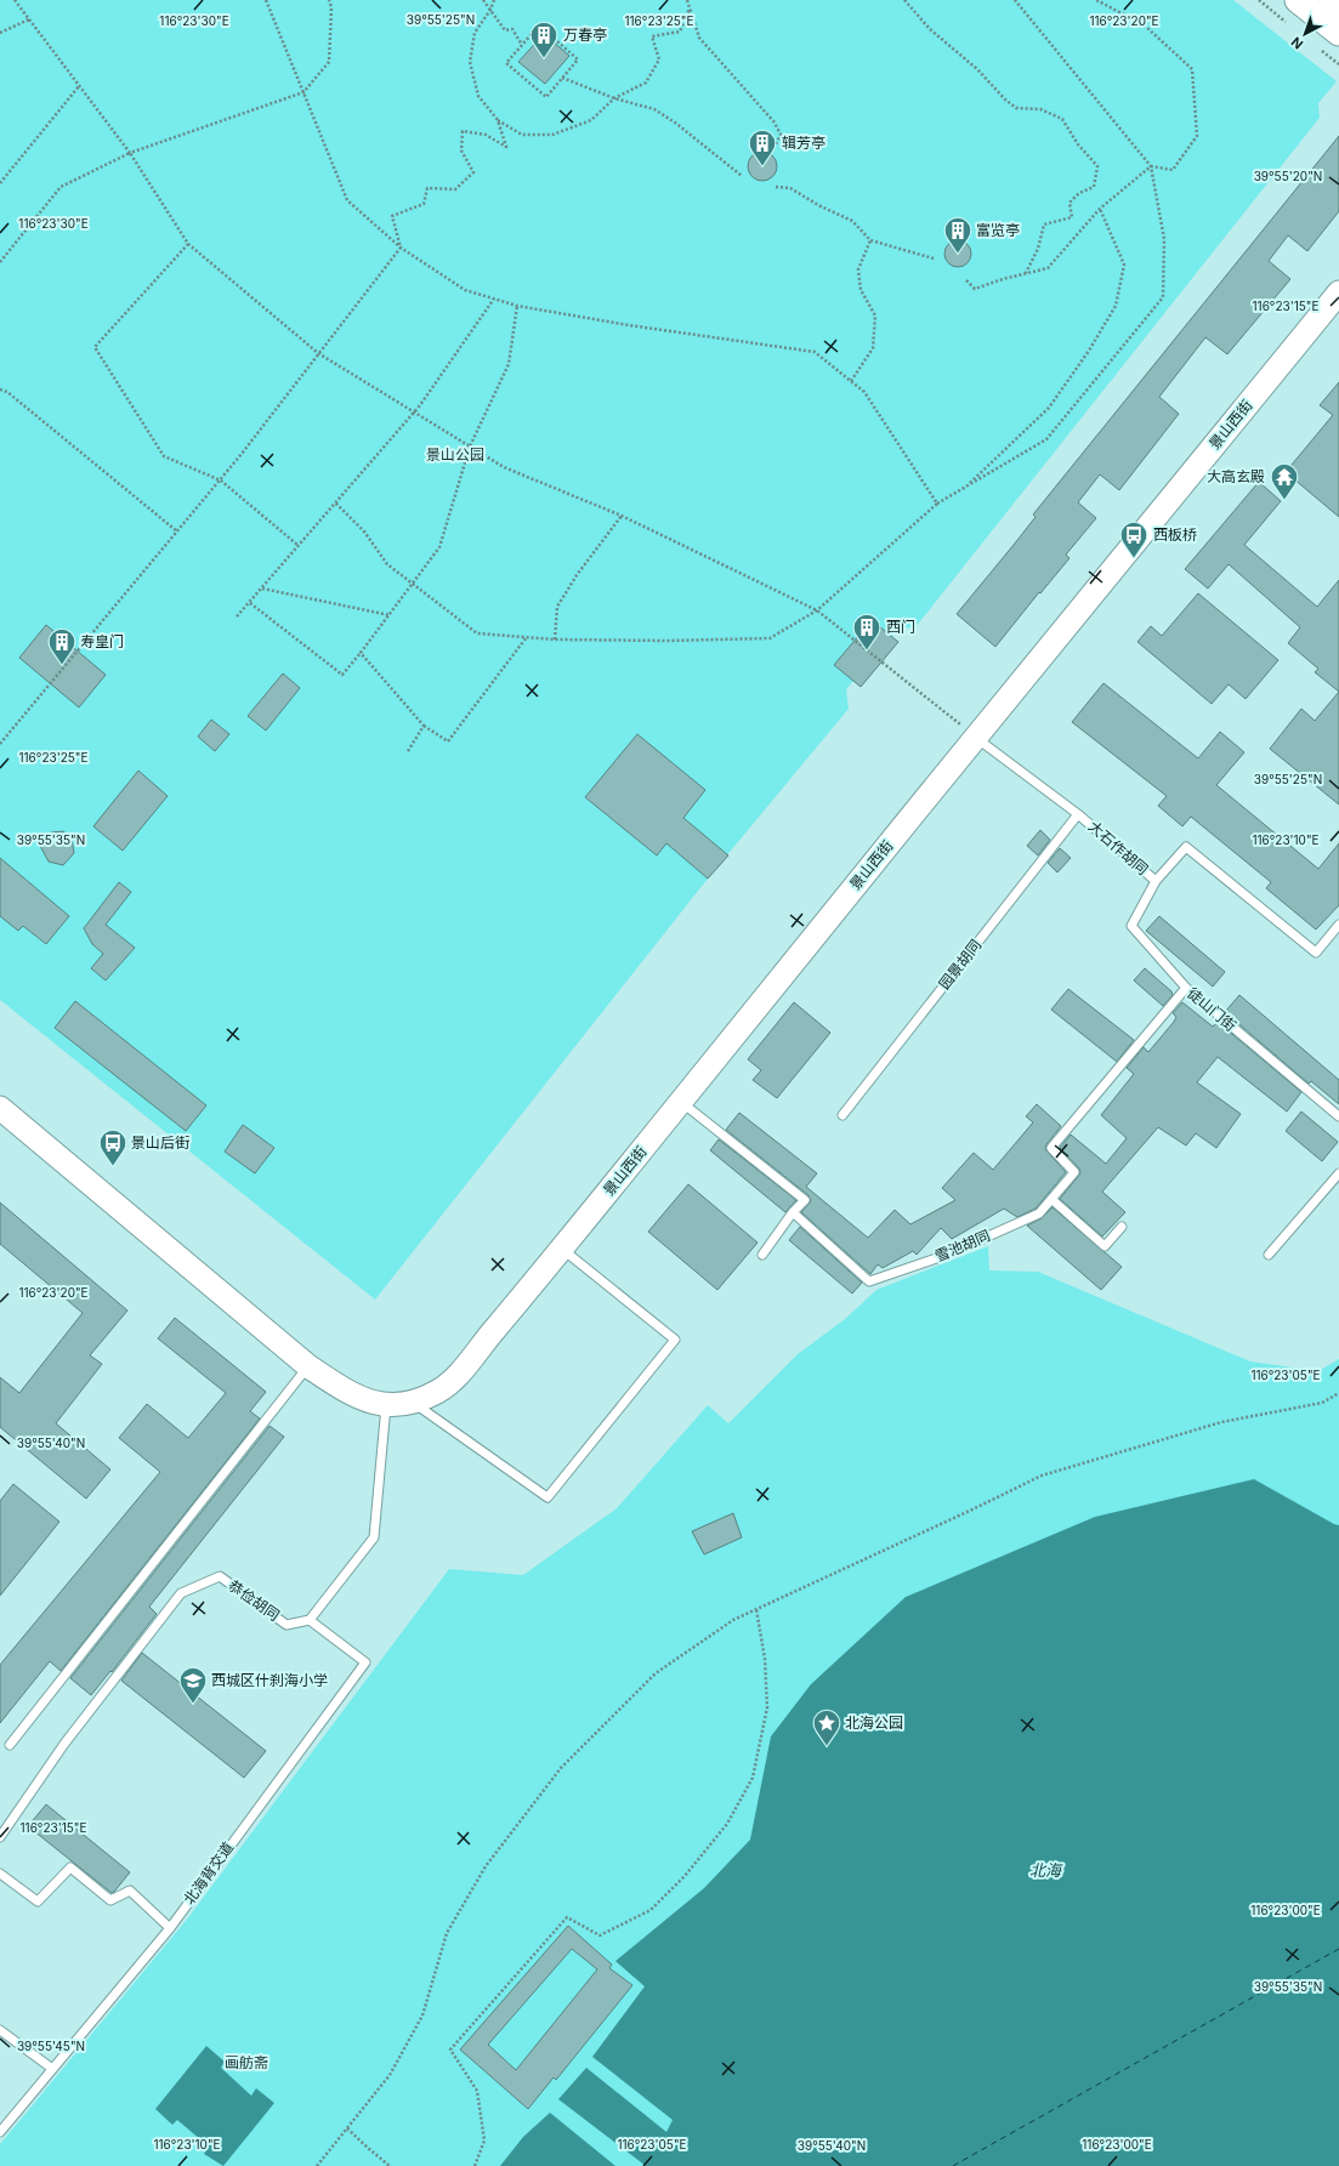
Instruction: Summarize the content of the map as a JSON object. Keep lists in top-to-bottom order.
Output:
{
  "streets": {
    "street": ["景山西街"],
    "lane": [
      "大石作胡同",
      "园景胡同",
      "徒山门街",
      "雪池胡同",
      "恭俭胡同",
      "北海背交道"
    ]
  },
  "crossings": [
    ["景山西街", "大石作胡同"],
    ["大石作胡同", "园景胡同"],
    ["大石作胡同", "徒山门街"],
    ["徒山门街", "雪池胡同"],
    ["恭俭胡同", "北海背交道"]
  ],
  "water": ["北海"],
  "parks": ["景山公园", "画舫斋"],
  "places": {
    "building": [
      "万春亭",
      "辑芳亭",
      "富览亭",
      "西门",
      "寿皇门"
    ],
    "temple": ["大高玄殿"],
    "bus stop": ["西板桥", "景山后街"],
    "school or university": ["西城区什刹海小学"],
    "place": ["北海公园"]
  },
  "north": "bottom left",
  "coordinates": [
    "39°55'25\"N",
    "116°23'25\"E",
    "116°23'30\"E",
    "116°23'20\"E",
    "39°55'20\"N",
    "116°23'15\"E",
    "39°55'35\"N",
    "116°23'10\"E",
    "116°23'05\"E",
    "39°55'40\"N",
    "116°23'00\"E",
    "39°55'45\"N"
  ]
}
